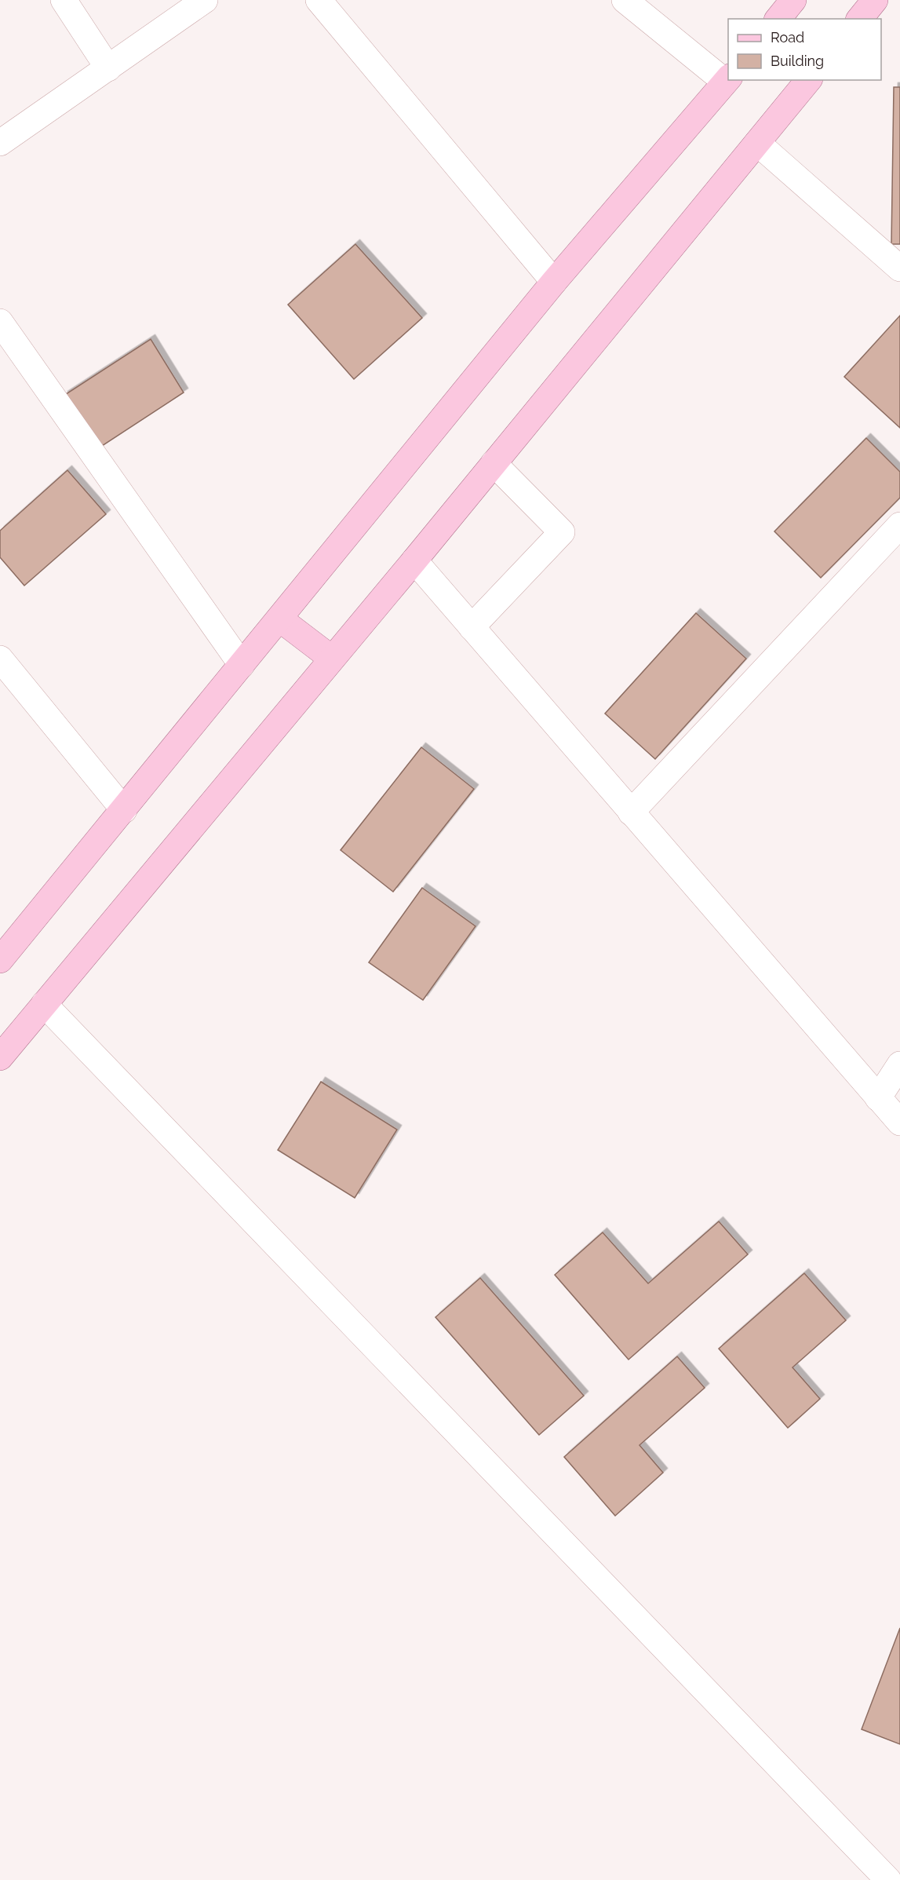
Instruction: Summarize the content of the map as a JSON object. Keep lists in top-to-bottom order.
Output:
{
  "legend": ["Road", "Building"]
}
